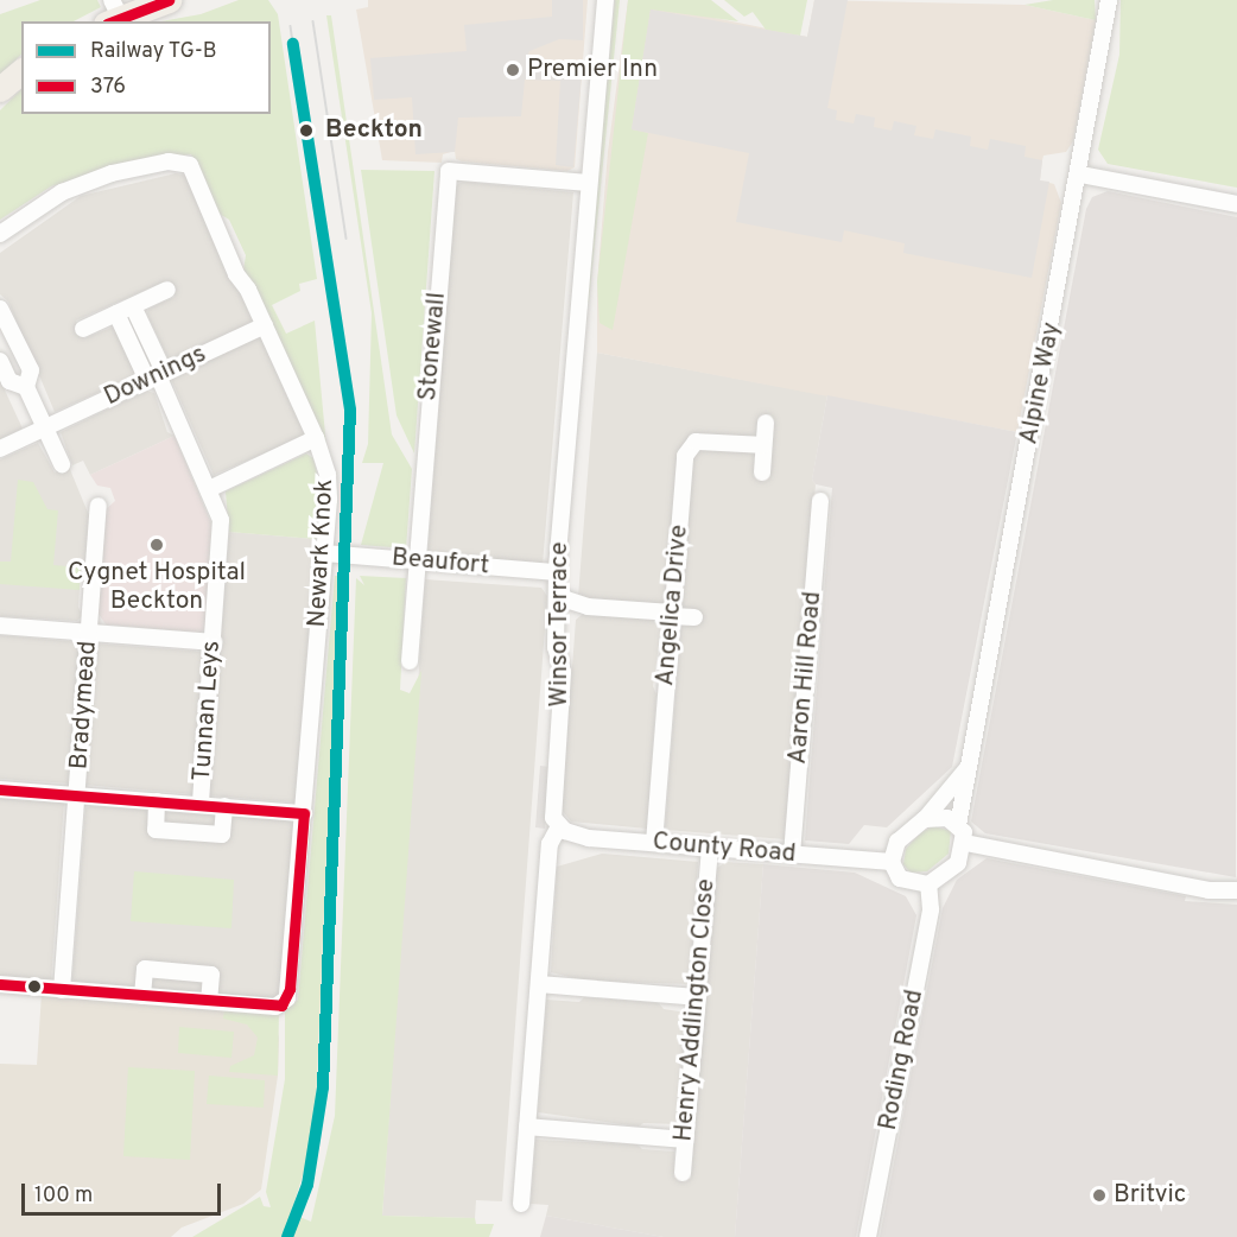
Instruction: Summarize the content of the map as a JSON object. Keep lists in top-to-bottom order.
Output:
{
  "streets": {
    "street": [
      "Stonewall",
      "Downings",
      "Alpine Way",
      "Newark Knok",
      "Beaufort",
      "Angelica Drive",
      "Winsor Terrace",
      "Aaron Hill Road",
      "Bradymead",
      "Tunnan Leys",
      "County Road",
      "Henry Addlington Close",
      "Roding Road"
    ]
  },
  "crossings": [
    ["Stonewall", "Beaufort"],
    ["Stonewall", "Winsor Terrace"],
    ["Downings", "Newark Knok"],
    ["Downings", "Tunnan Leys"],
    ["Alpine Way", "County Road"],
    ["Alpine Way", "Roding Road"],
    ["Newark Knok", "Beaufort"],
    ["Beaufort", "Winsor Terrace"],
    ["Angelica Drive", "County Road"],
    ["Winsor Terrace", "County Road"],
    ["Aaron Hill Road", "County Road"],
    ["County Road", "Henry Addlington Close"],
    ["County Road", "Roding Road"]
  ],
  "places": [
    "Premier Inn",
    "Beckton",
    "Cygnet Hospital Beckton",
    "Britvic"
  ],
  "lines": ["transit line 376", "rail line TG-B"],
  "legend": ["Railway TG-B", "376"],
  "scale_bar": "100 m"
}
